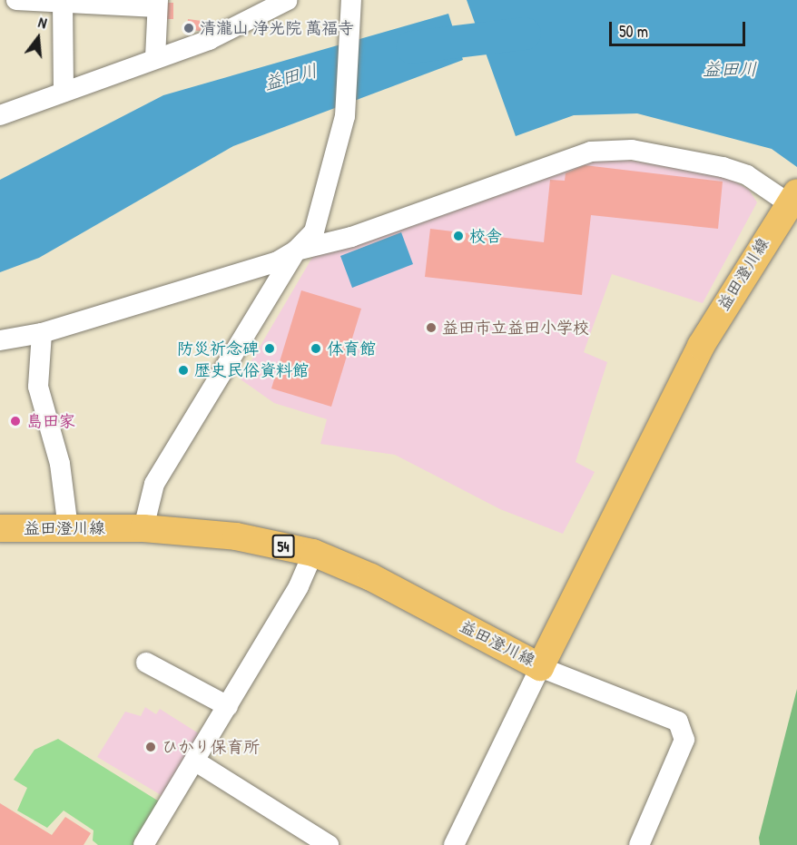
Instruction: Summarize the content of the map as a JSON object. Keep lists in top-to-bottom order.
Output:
{
  "streets": {
    "main road": ["益田澄川線", "54"]
  },
  "water": ["益田川"],
  "places": [
    "清瀧山 浄光院 萬福寺",
    "校舎",
    "益田市立益田小学校",
    "防災祈念碑",
    "体育館",
    "歴史民俗資料館",
    "島田家",
    "ひかり保育所"
  ],
  "scale_bar": "50 m",
  "north": "top"
}
